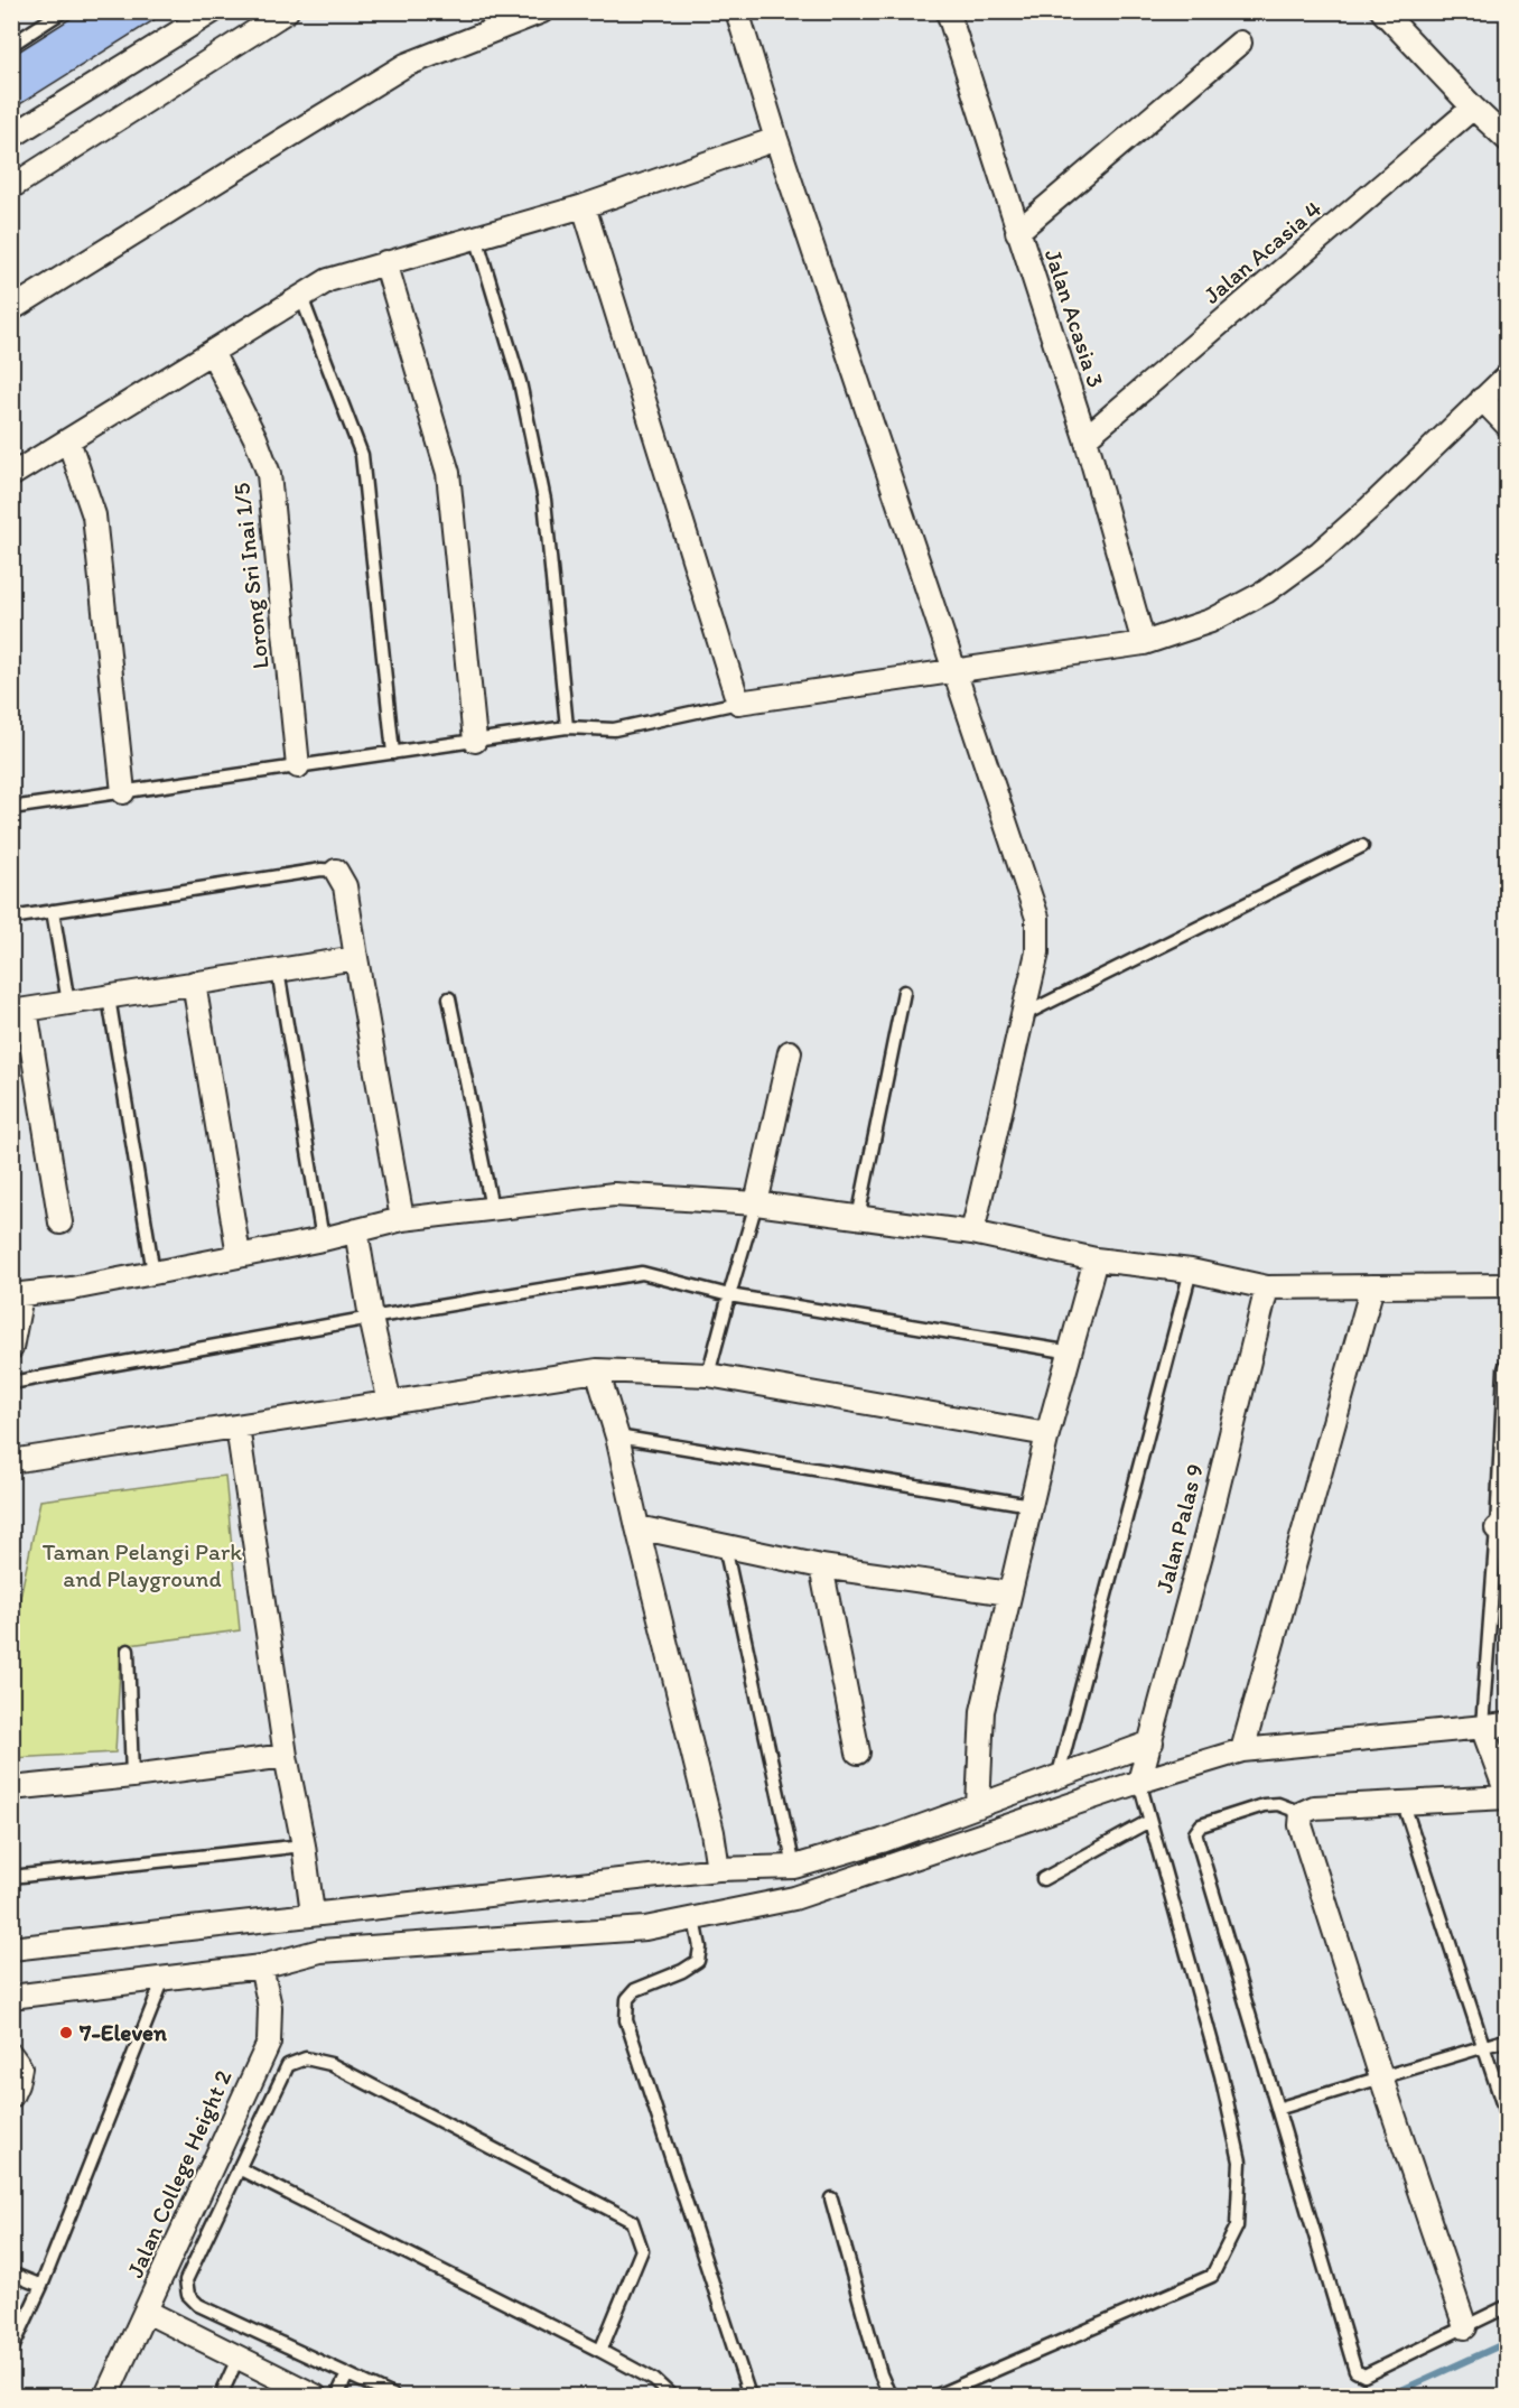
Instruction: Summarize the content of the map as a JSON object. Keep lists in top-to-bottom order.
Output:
{
  "streets": {
    "street": [
      "Jalan Acasia 4",
      "Jalan Acasia 3",
      "Lorong Sri Inai 1/5",
      "Jalan Palas 9",
      "Jalan College Height 2"
    ]
  },
  "crossings": [
    ["Jalan Acasia 4", "Jalan Acasia 3"]
  ],
  "parks": ["Taman Pelangi Park and Playground"],
  "places": ["7-Eleven"]
}
